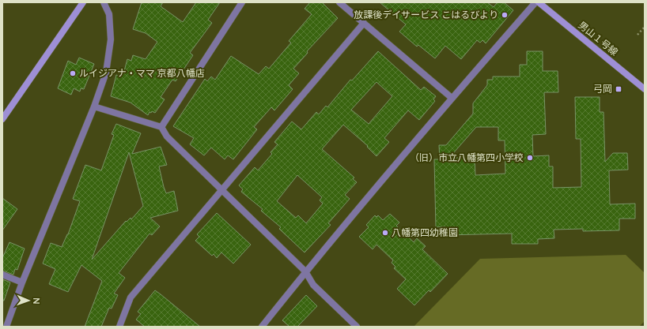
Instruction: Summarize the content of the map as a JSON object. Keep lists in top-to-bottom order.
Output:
{
  "streets": {
    "street": ["男山１号線"]
  },
  "places": {
    "other": [
      "放課後デイサービス こはるびより",
      "ルイジアナ・ママ 京都八幡店",
      "（旧）市立八幡第四小学校",
      "八幡第四幼稚園"
    ],
    "transit": ["弓岡"]
  },
  "north": "right"
}
